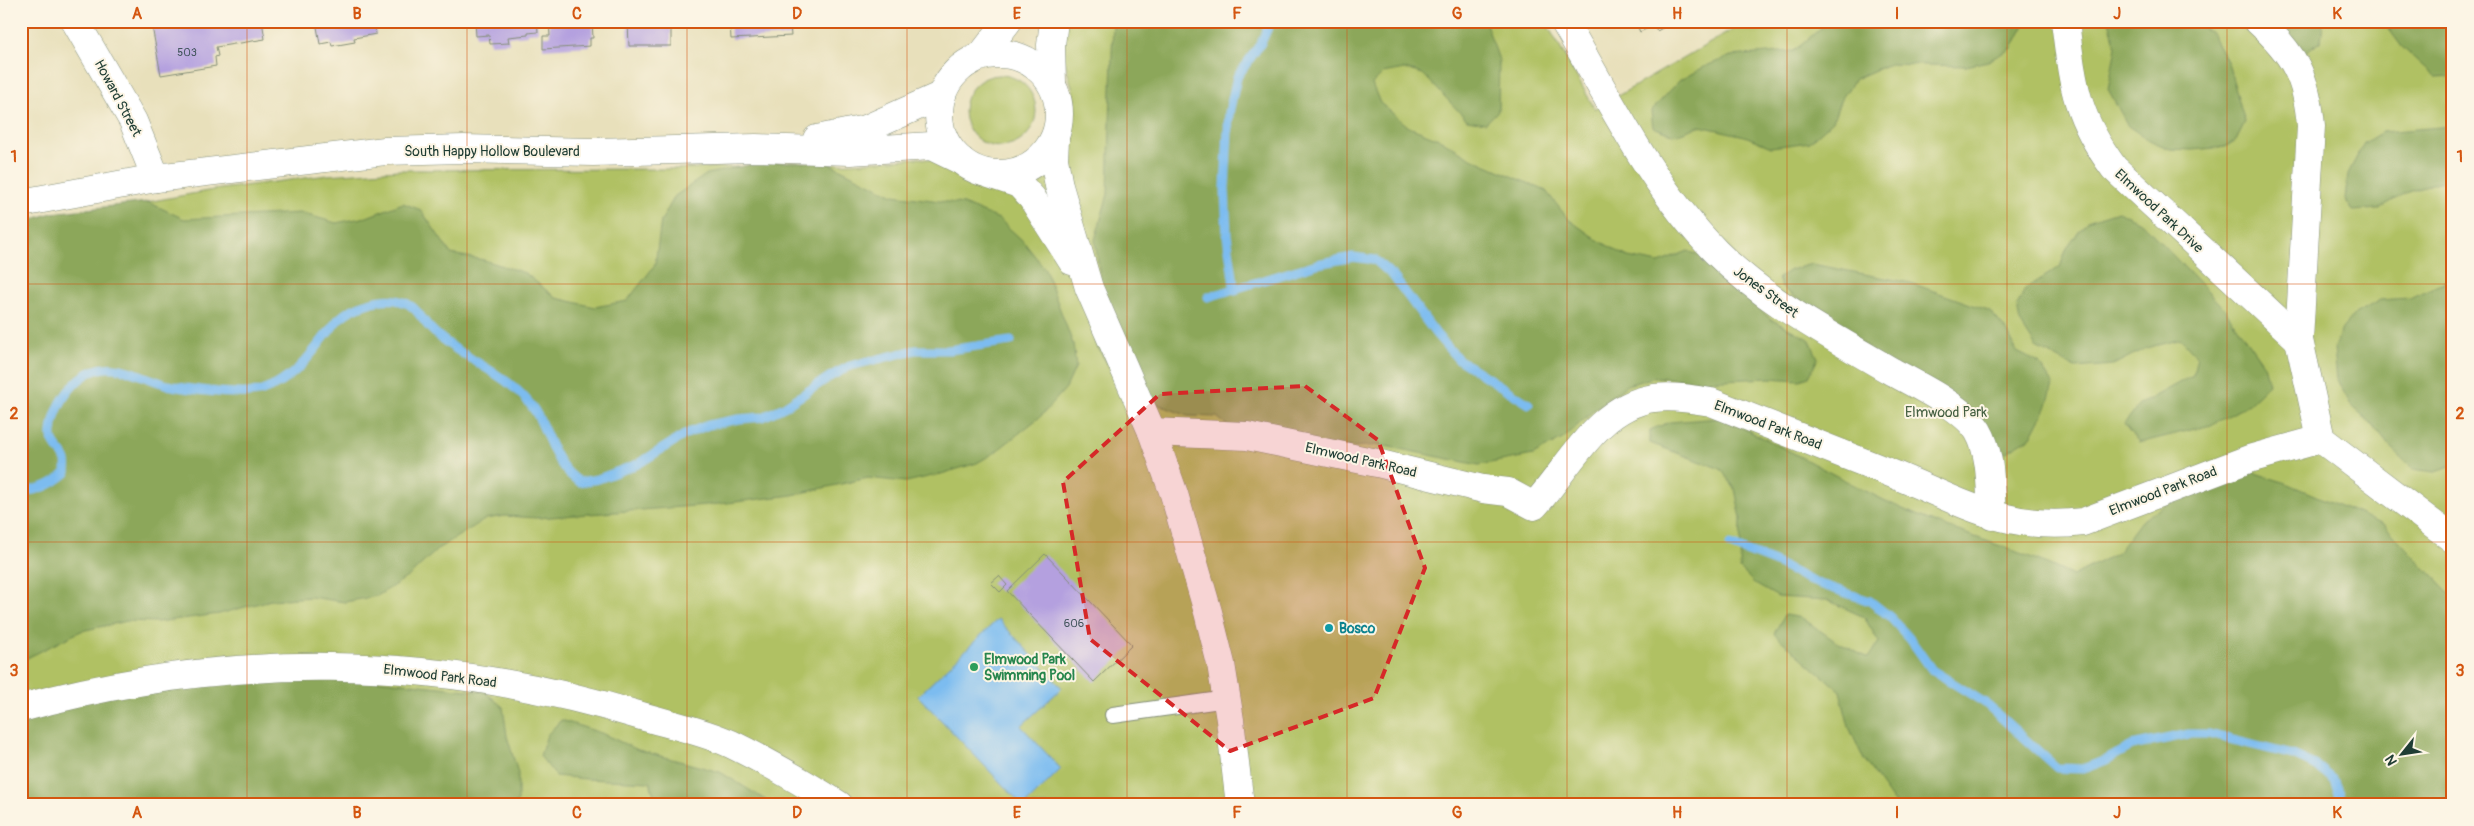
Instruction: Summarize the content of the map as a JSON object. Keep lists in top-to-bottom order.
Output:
{
  "streets": {
    "street": [
      "Howard Street",
      "South Happy Hollow Boulevard",
      "Elmwood Park Drive",
      "Jones Street",
      "Elmwood Park Road"
    ]
  },
  "crossings": [
    ["Howard Street", "South Happy Hollow Boulevard"],
    ["Jones Street", "Elmwood Park Road"]
  ],
  "parks": ["Elmwood Park"],
  "places": ["Bosco", "Elmwood Park Swimming Pool"],
  "house_numbers": ["503", "606"],
  "north": "bottom left",
  "grid": {
    "columns": [
      "A",
      "B",
      "C",
      "D",
      "E",
      "F",
      "G",
      "H",
      "I",
      "J",
      "K"
    ],
    "rows": ["1", "2", "3"]
  }
}
